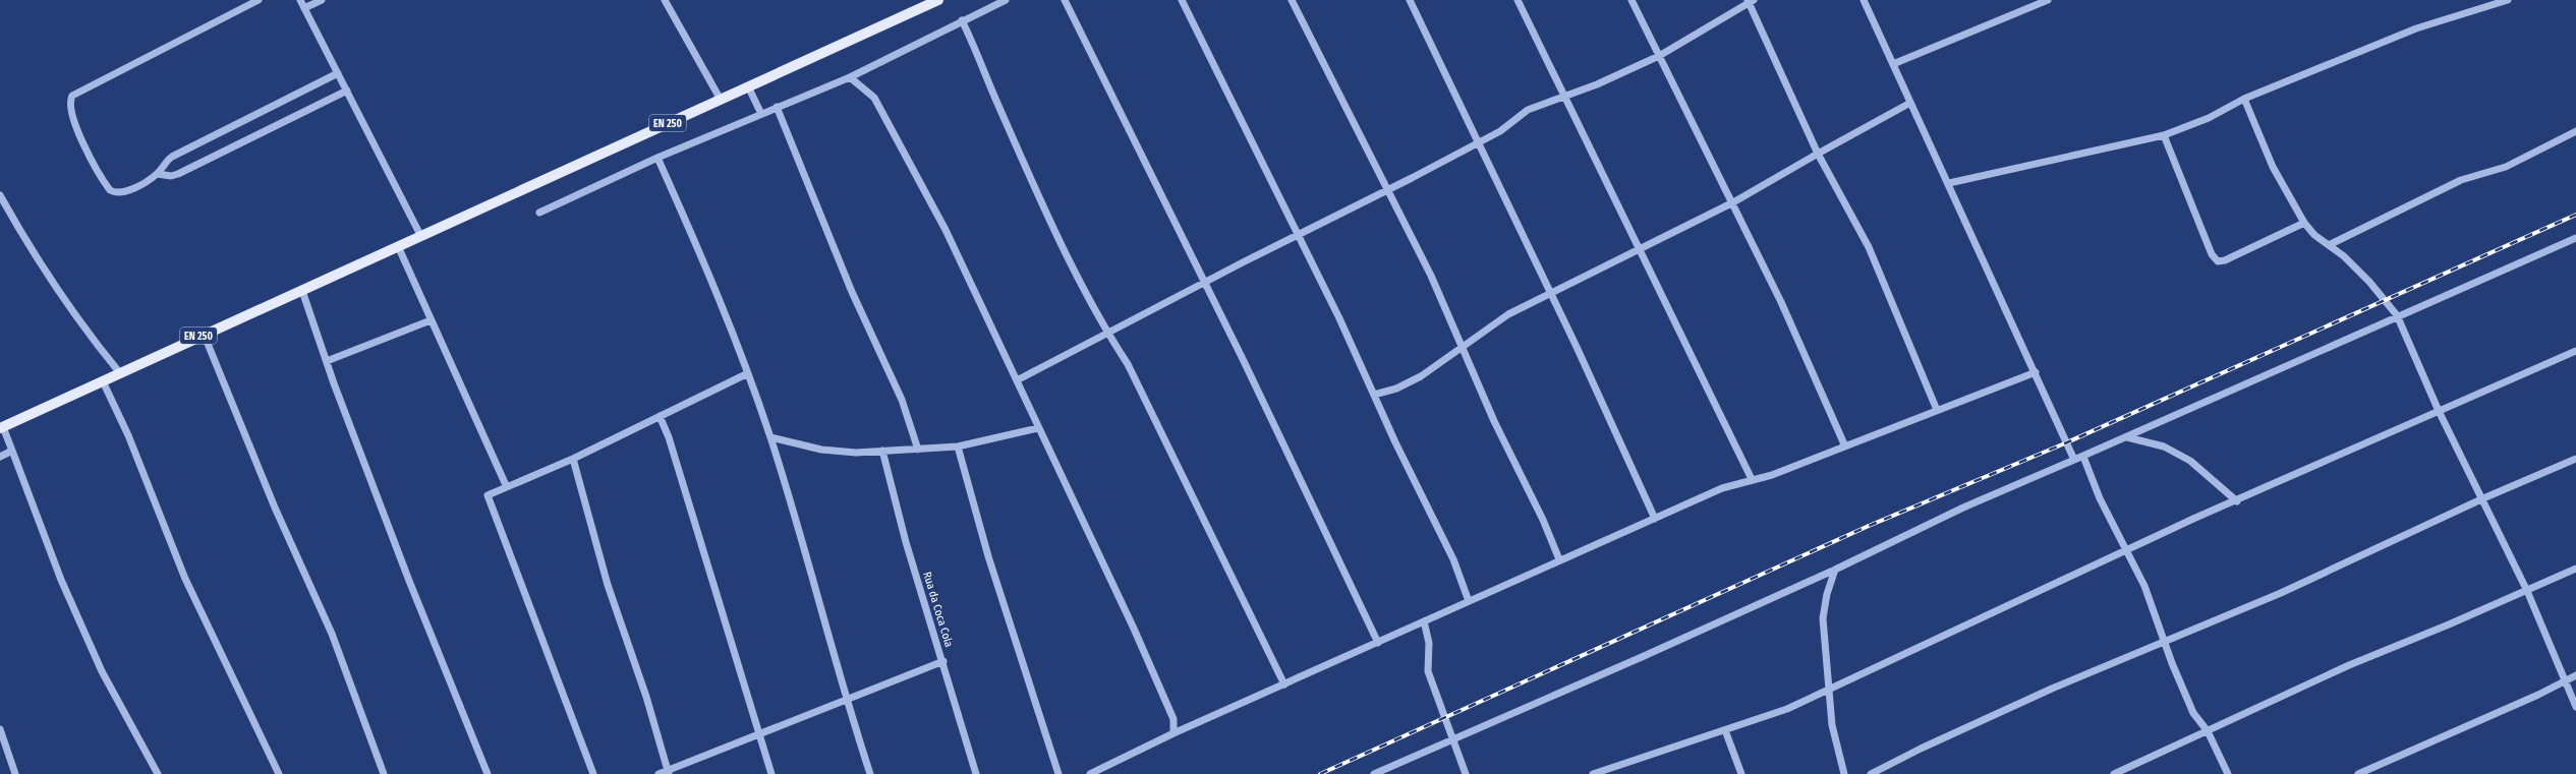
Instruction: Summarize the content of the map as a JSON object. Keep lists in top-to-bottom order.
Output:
{
  "streets": {
    "main road": ["EN 250"],
    "street": ["Rua da Coca Cola"]
  }
}
